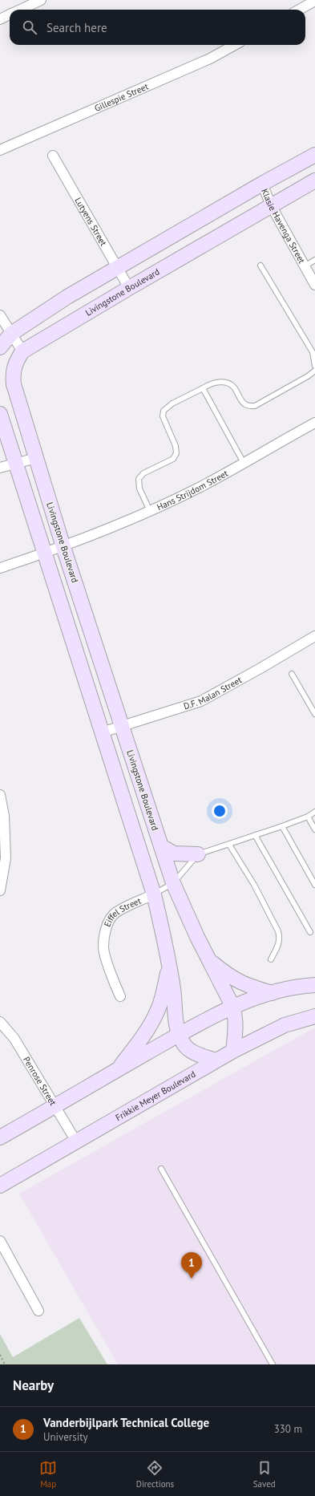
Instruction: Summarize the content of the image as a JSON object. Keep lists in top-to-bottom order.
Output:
{
  "streets": {
    "street": [
      "Gillespie Street",
      "Lutyens Street",
      "Klasie Havenga Street",
      "Livingstone Boulevard",
      "Hans Strijdom Street",
      "D.F. Malan Street",
      "Eiffel Street",
      "Penrose Street",
      "Frikkie Meyer Boulevard"
    ]
  },
  "crossings": [
    ["Lutyens Street", "Livingstone Boulevard"],
    ["Klasie Havenga Street", "Livingstone Boulevard"],
    ["Livingstone Boulevard", "Hans Strijdom Street"],
    ["Livingstone Boulevard", "D.F. Malan Street"],
    ["Livingstone Boulevard", "Frikkie Meyer Boulevard"],
    ["Penrose Street", "Frikkie Meyer Boulevard"]
  ],
  "page": {
    "search": "Search here",
    "pins": "1",
    "heading": "Nearby",
    "list": [
      {
        "mark": "1",
        "name": "Vanderbijlpark Technical College",
        "note": "University",
        "value": "330 m"
      }
    ],
    "nav": ["Map", "Directions", "Saved"]
  }
}
